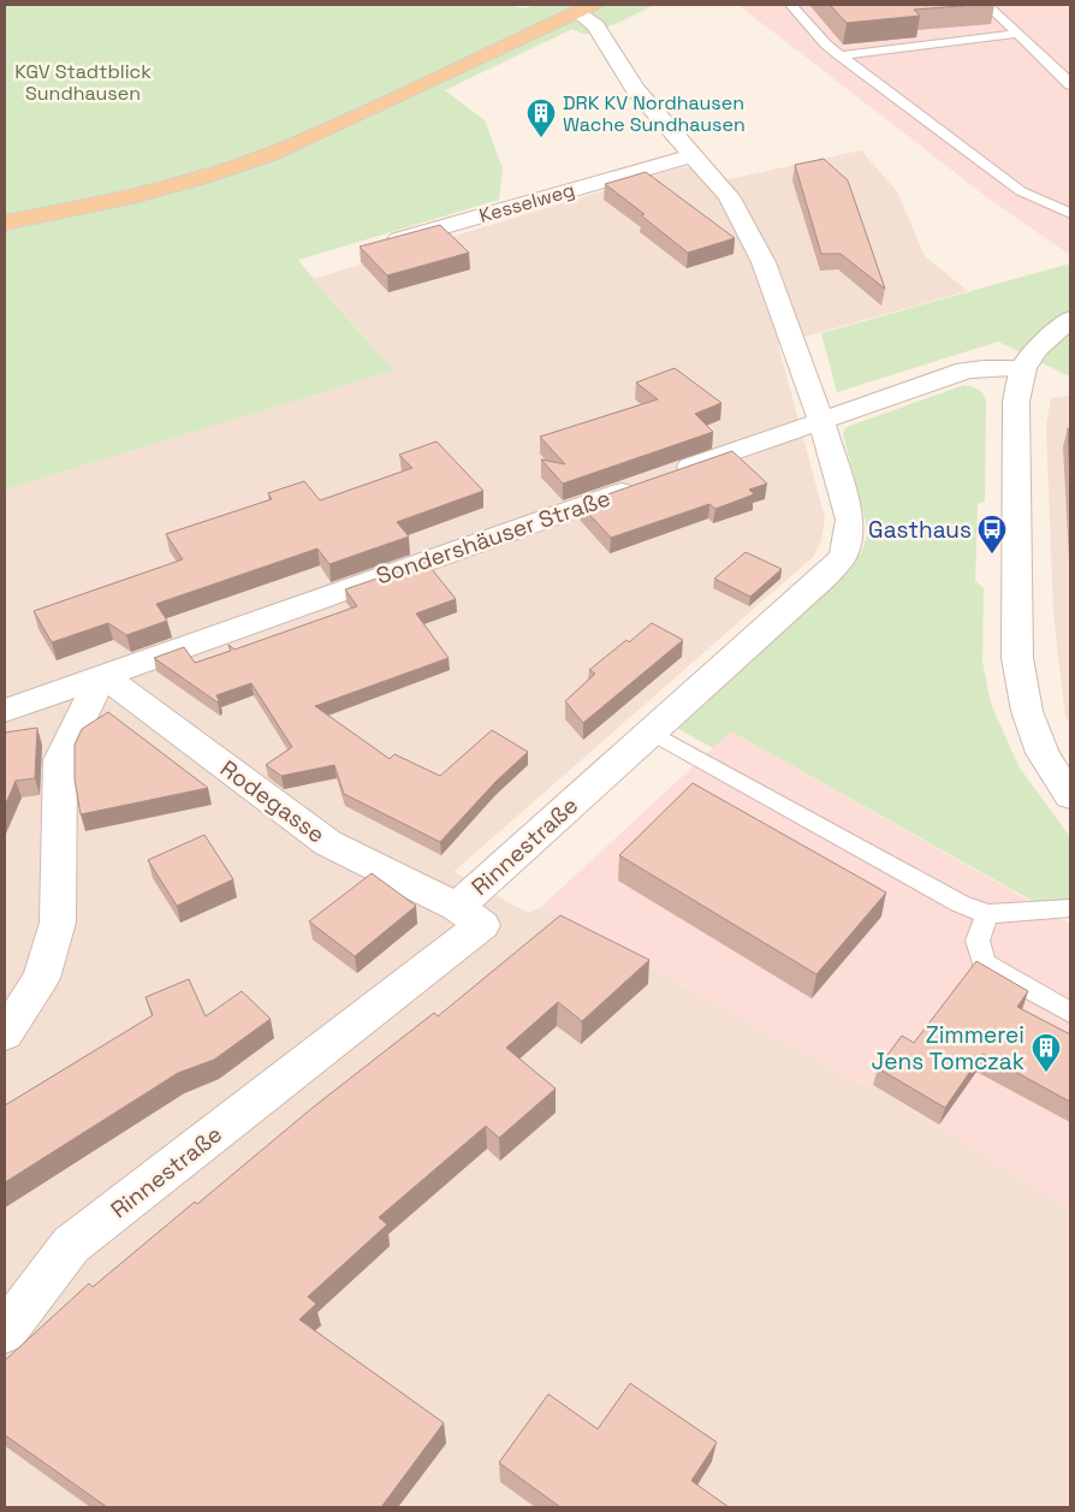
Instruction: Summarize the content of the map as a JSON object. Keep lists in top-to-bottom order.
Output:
{
  "streets": {
    "street": [
      "Kesselweg",
      "Sondershäuser Straße",
      "Rodegasse",
      "Rinnestraße"
    ]
  },
  "crossings": [
    ["Sondershäuser Straße", "Rodegasse"],
    ["Sondershäuser Straße", "Rinnestraße"],
    ["Rodegasse", "Rinnestraße"]
  ],
  "parks": ["KGV Stadtblick Sundhausen"],
  "places": {
    "building": ["DRK KV Nordhausen Wache Sundhausen", "Zimmerei Jens Tomczak"],
    "bus stop": ["Gasthaus"]
  }
}
